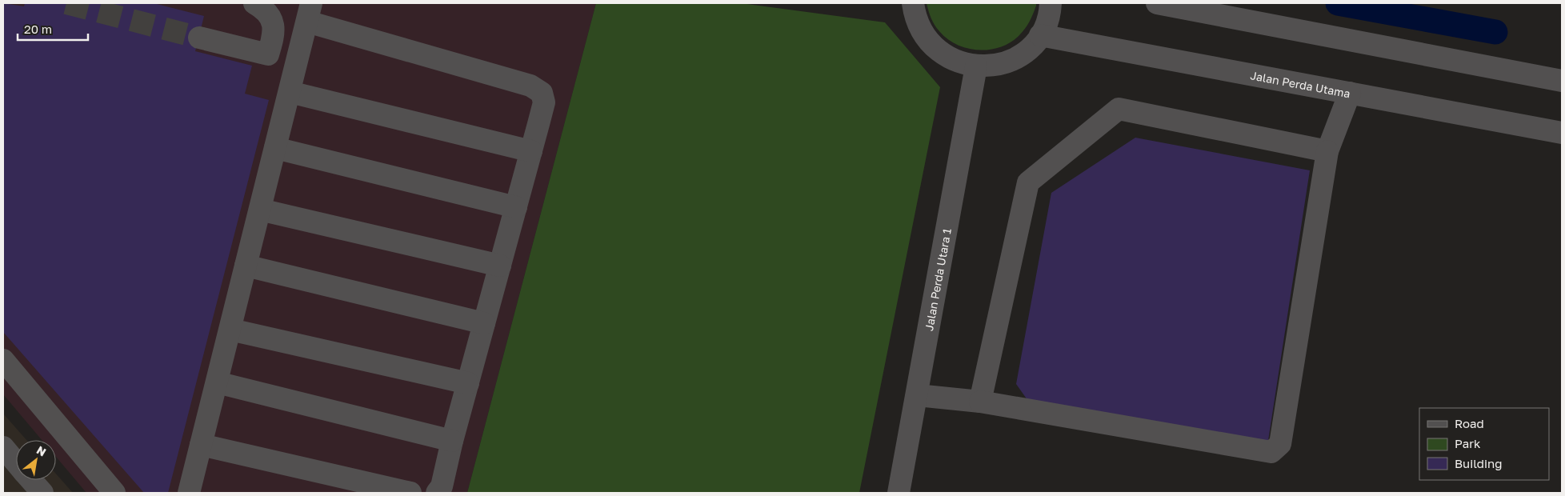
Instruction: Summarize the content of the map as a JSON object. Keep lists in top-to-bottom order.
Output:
{
  "streets": {
    "street": ["Jalan Perda Utama", "Jalan Perda Utara 1"]
  },
  "legend": ["Road", "Park", "Building"],
  "scale_bar": "20 m",
  "north": "top right"
}
